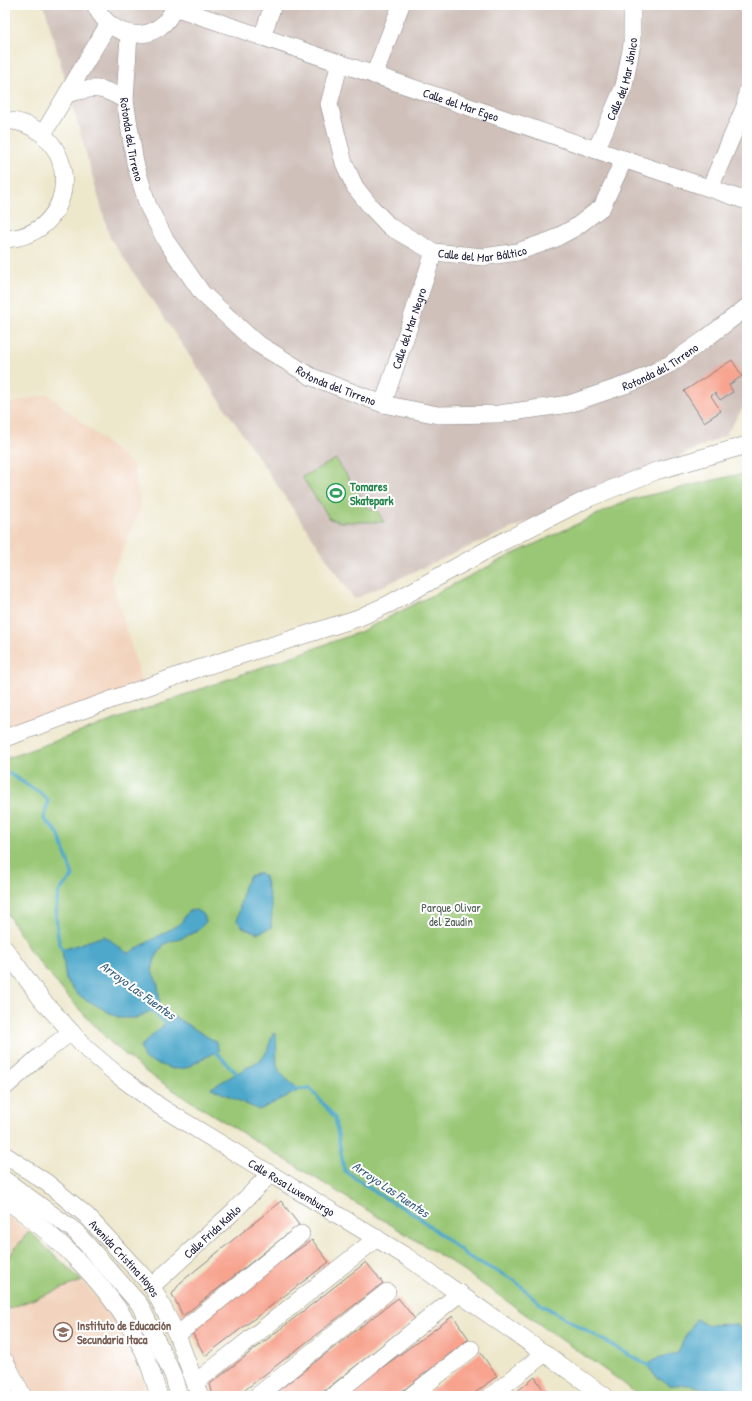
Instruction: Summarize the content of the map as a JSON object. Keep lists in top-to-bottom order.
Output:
{
  "streets": {
    "street": [
      "Calle del Mar Jónico",
      "Calle del Mar Egeo",
      "Rotonda del Tirreno",
      "Calle del Mar Báltico",
      "Calle del Mar Negro",
      "Calle Rosa Luxemburgo",
      "Calle Frida Kahlo",
      "Avenida Cristina Hoyos"
    ]
  },
  "crossings": [
    ["Calle del Mar Jónico", "Calle del Mar Egeo"],
    ["Calle del Mar Egeo", "Calle del Mar Báltico"],
    ["Rotonda del Tirreno", "Calle del Mar Negro"],
    ["Calle del Mar Báltico", "Calle del Mar Negro"],
    ["Calle Rosa Luxemburgo", "Calle Frida Kahlo"],
    ["Calle Frida Kahlo", "Avenida Cristina Hoyos"]
  ],
  "water": ["Arroyo Las Fuentes"],
  "parks": ["Parque Olivar del Zaudín"],
  "places": {
    "sports": ["Tomares Skatepark"],
    "school or university": ["Instituto de Educación Secundaria Itaca"]
  }
}
